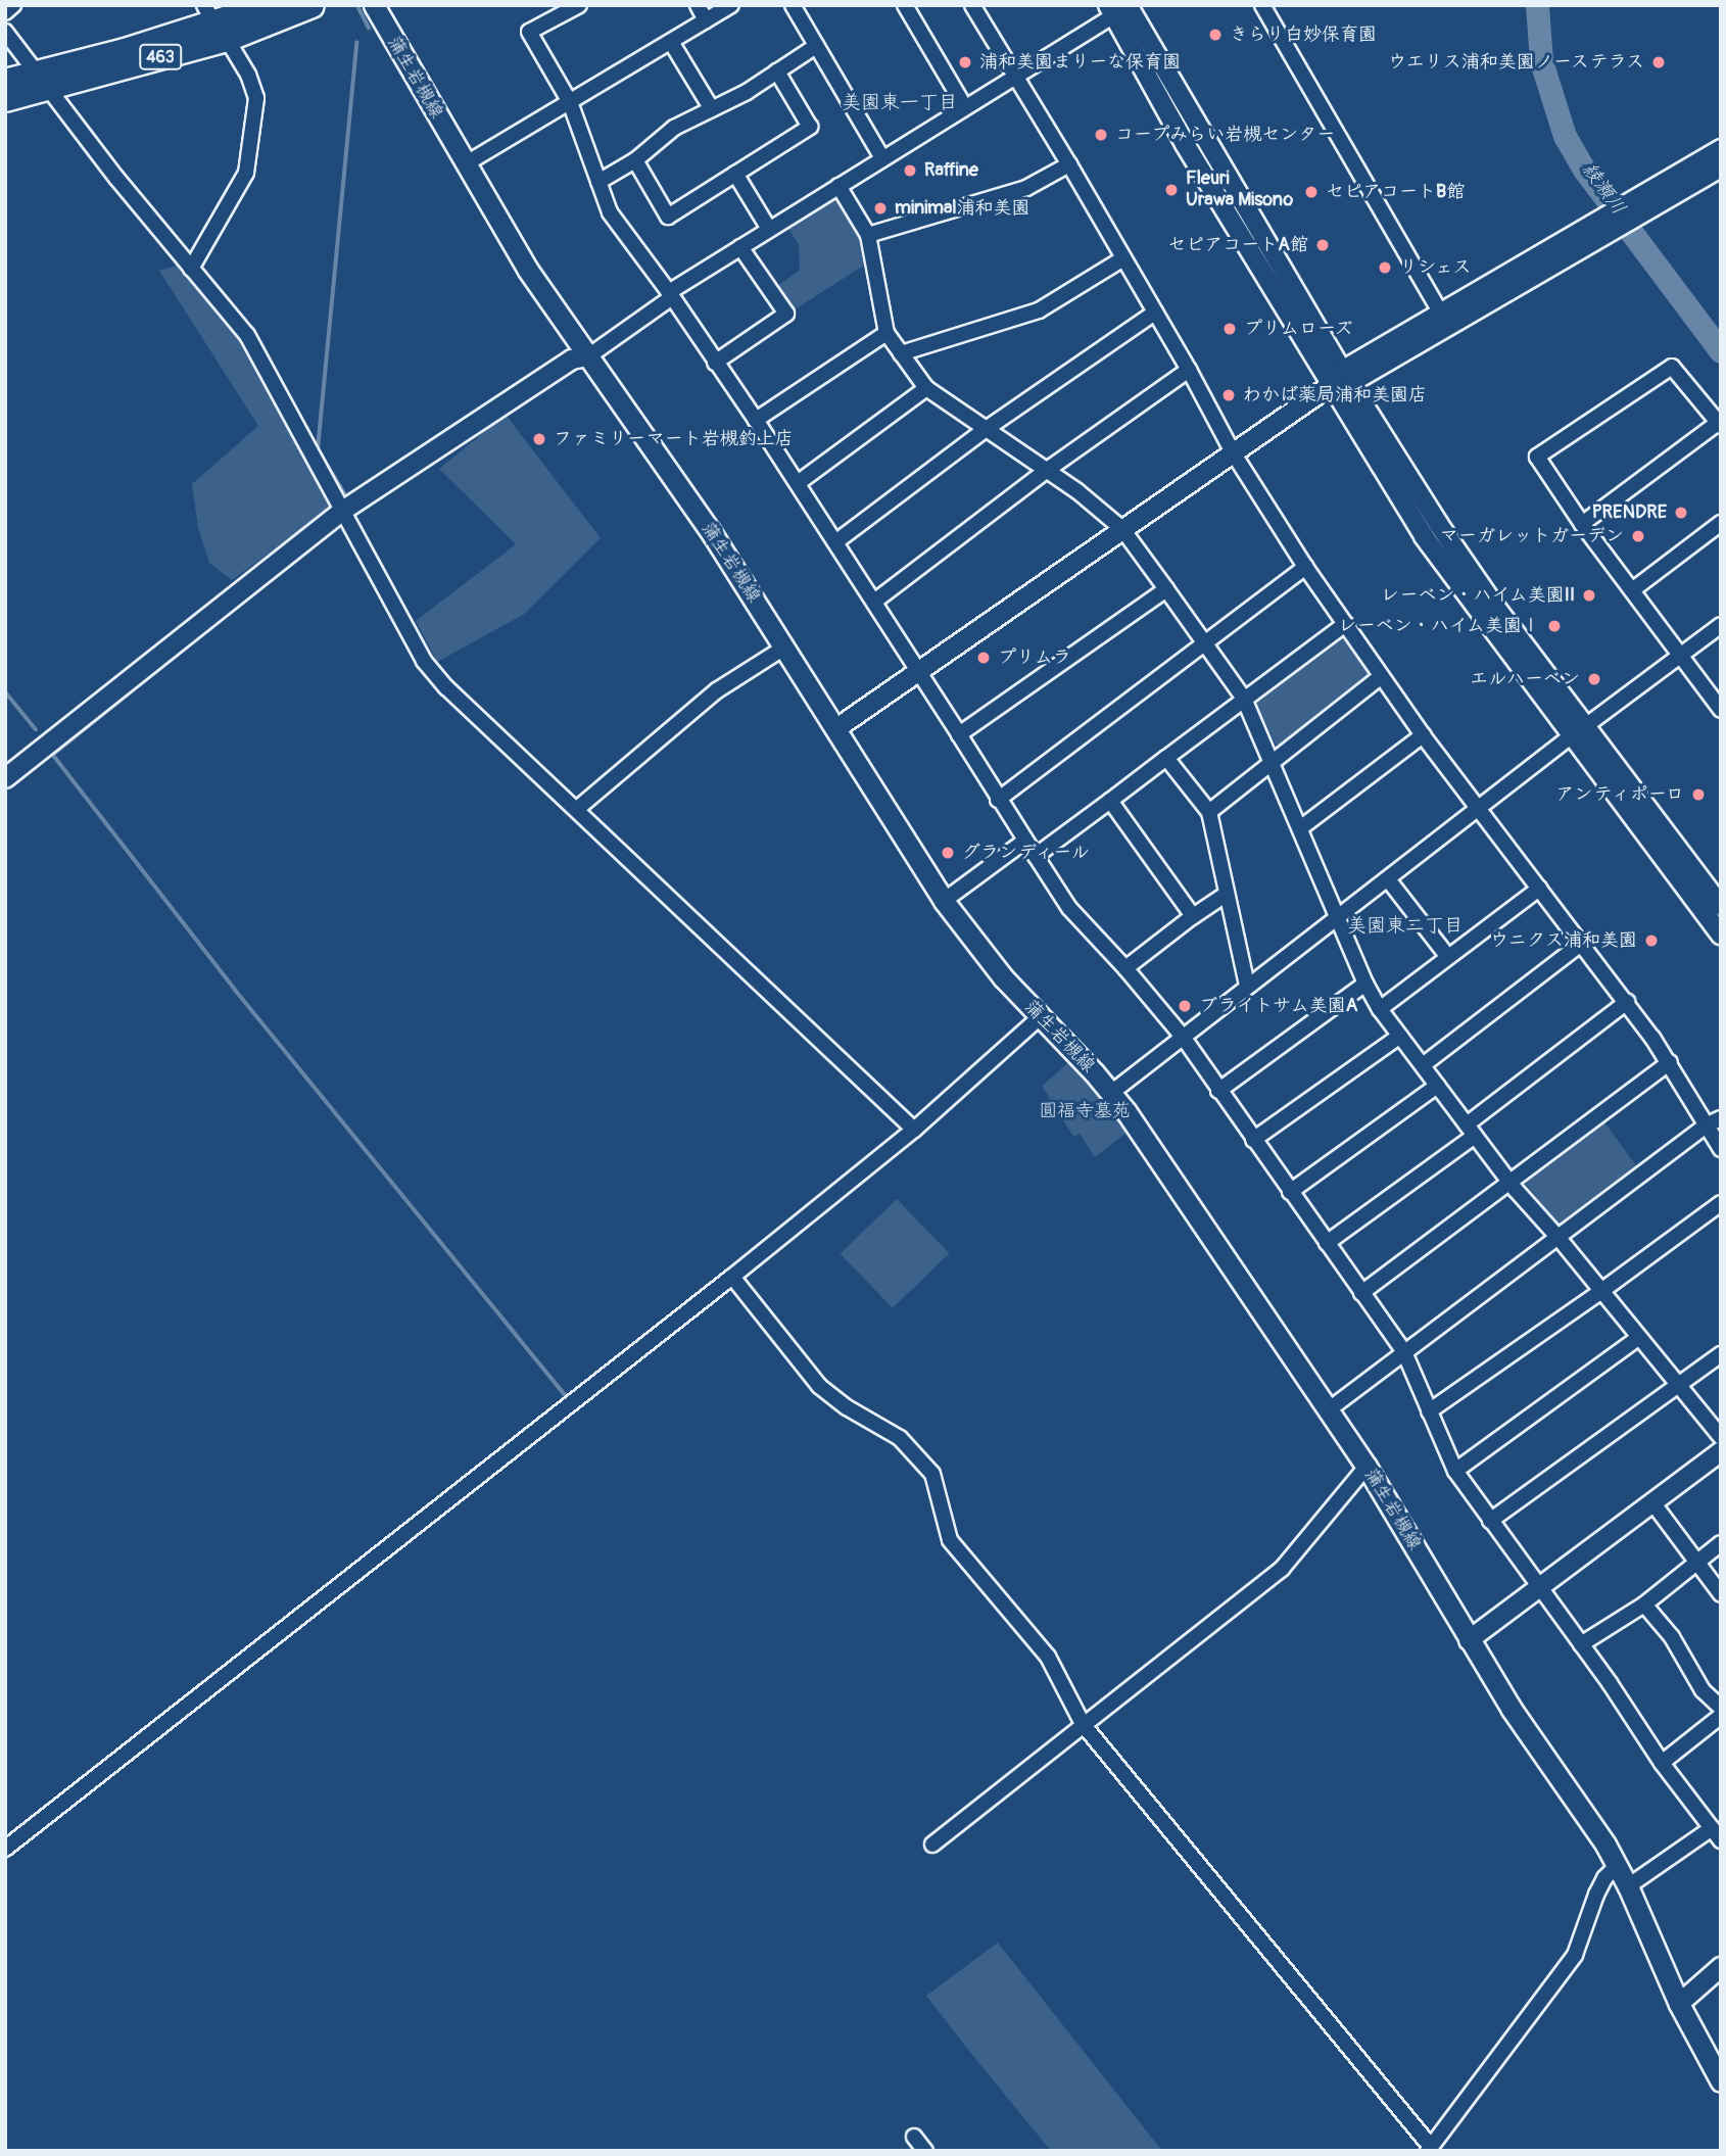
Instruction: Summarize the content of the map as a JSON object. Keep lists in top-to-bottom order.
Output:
{
  "streets": {
    "highway": ["463"],
    "main road": ["蒲生岩槻線"]
  },
  "districts": ["美園東一丁目", "美園東二丁目"],
  "water": ["綾瀬川"],
  "parks": ["圓福寺墓苑"],
  "places": [
    "きらり白妙保育園",
    "浦和美園まりーな保育園",
    "ウエリス浦和美園ノーステラス",
    "コープみらい岩槻センター",
    "Raffine",
    "Fleuri Urawa Misono",
    "セピアコートB館",
    "minimal浦和美園",
    "セピアコートA館",
    "リシェス",
    "プリムローズ",
    "わかば薬局浦和美園店",
    "ファミリーマート岩槻釣上店",
    "PRENDRE",
    "マーガレットガーデン",
    "レーベン・ハイム美園II",
    "レーベン・ハイム美園Ⅰ",
    "プリムラ",
    "エルハーベン",
    "アンティポーロ",
    "グランディール",
    "ウニクス浦和美園",
    "ブライトサム美園A"
  ]
}
